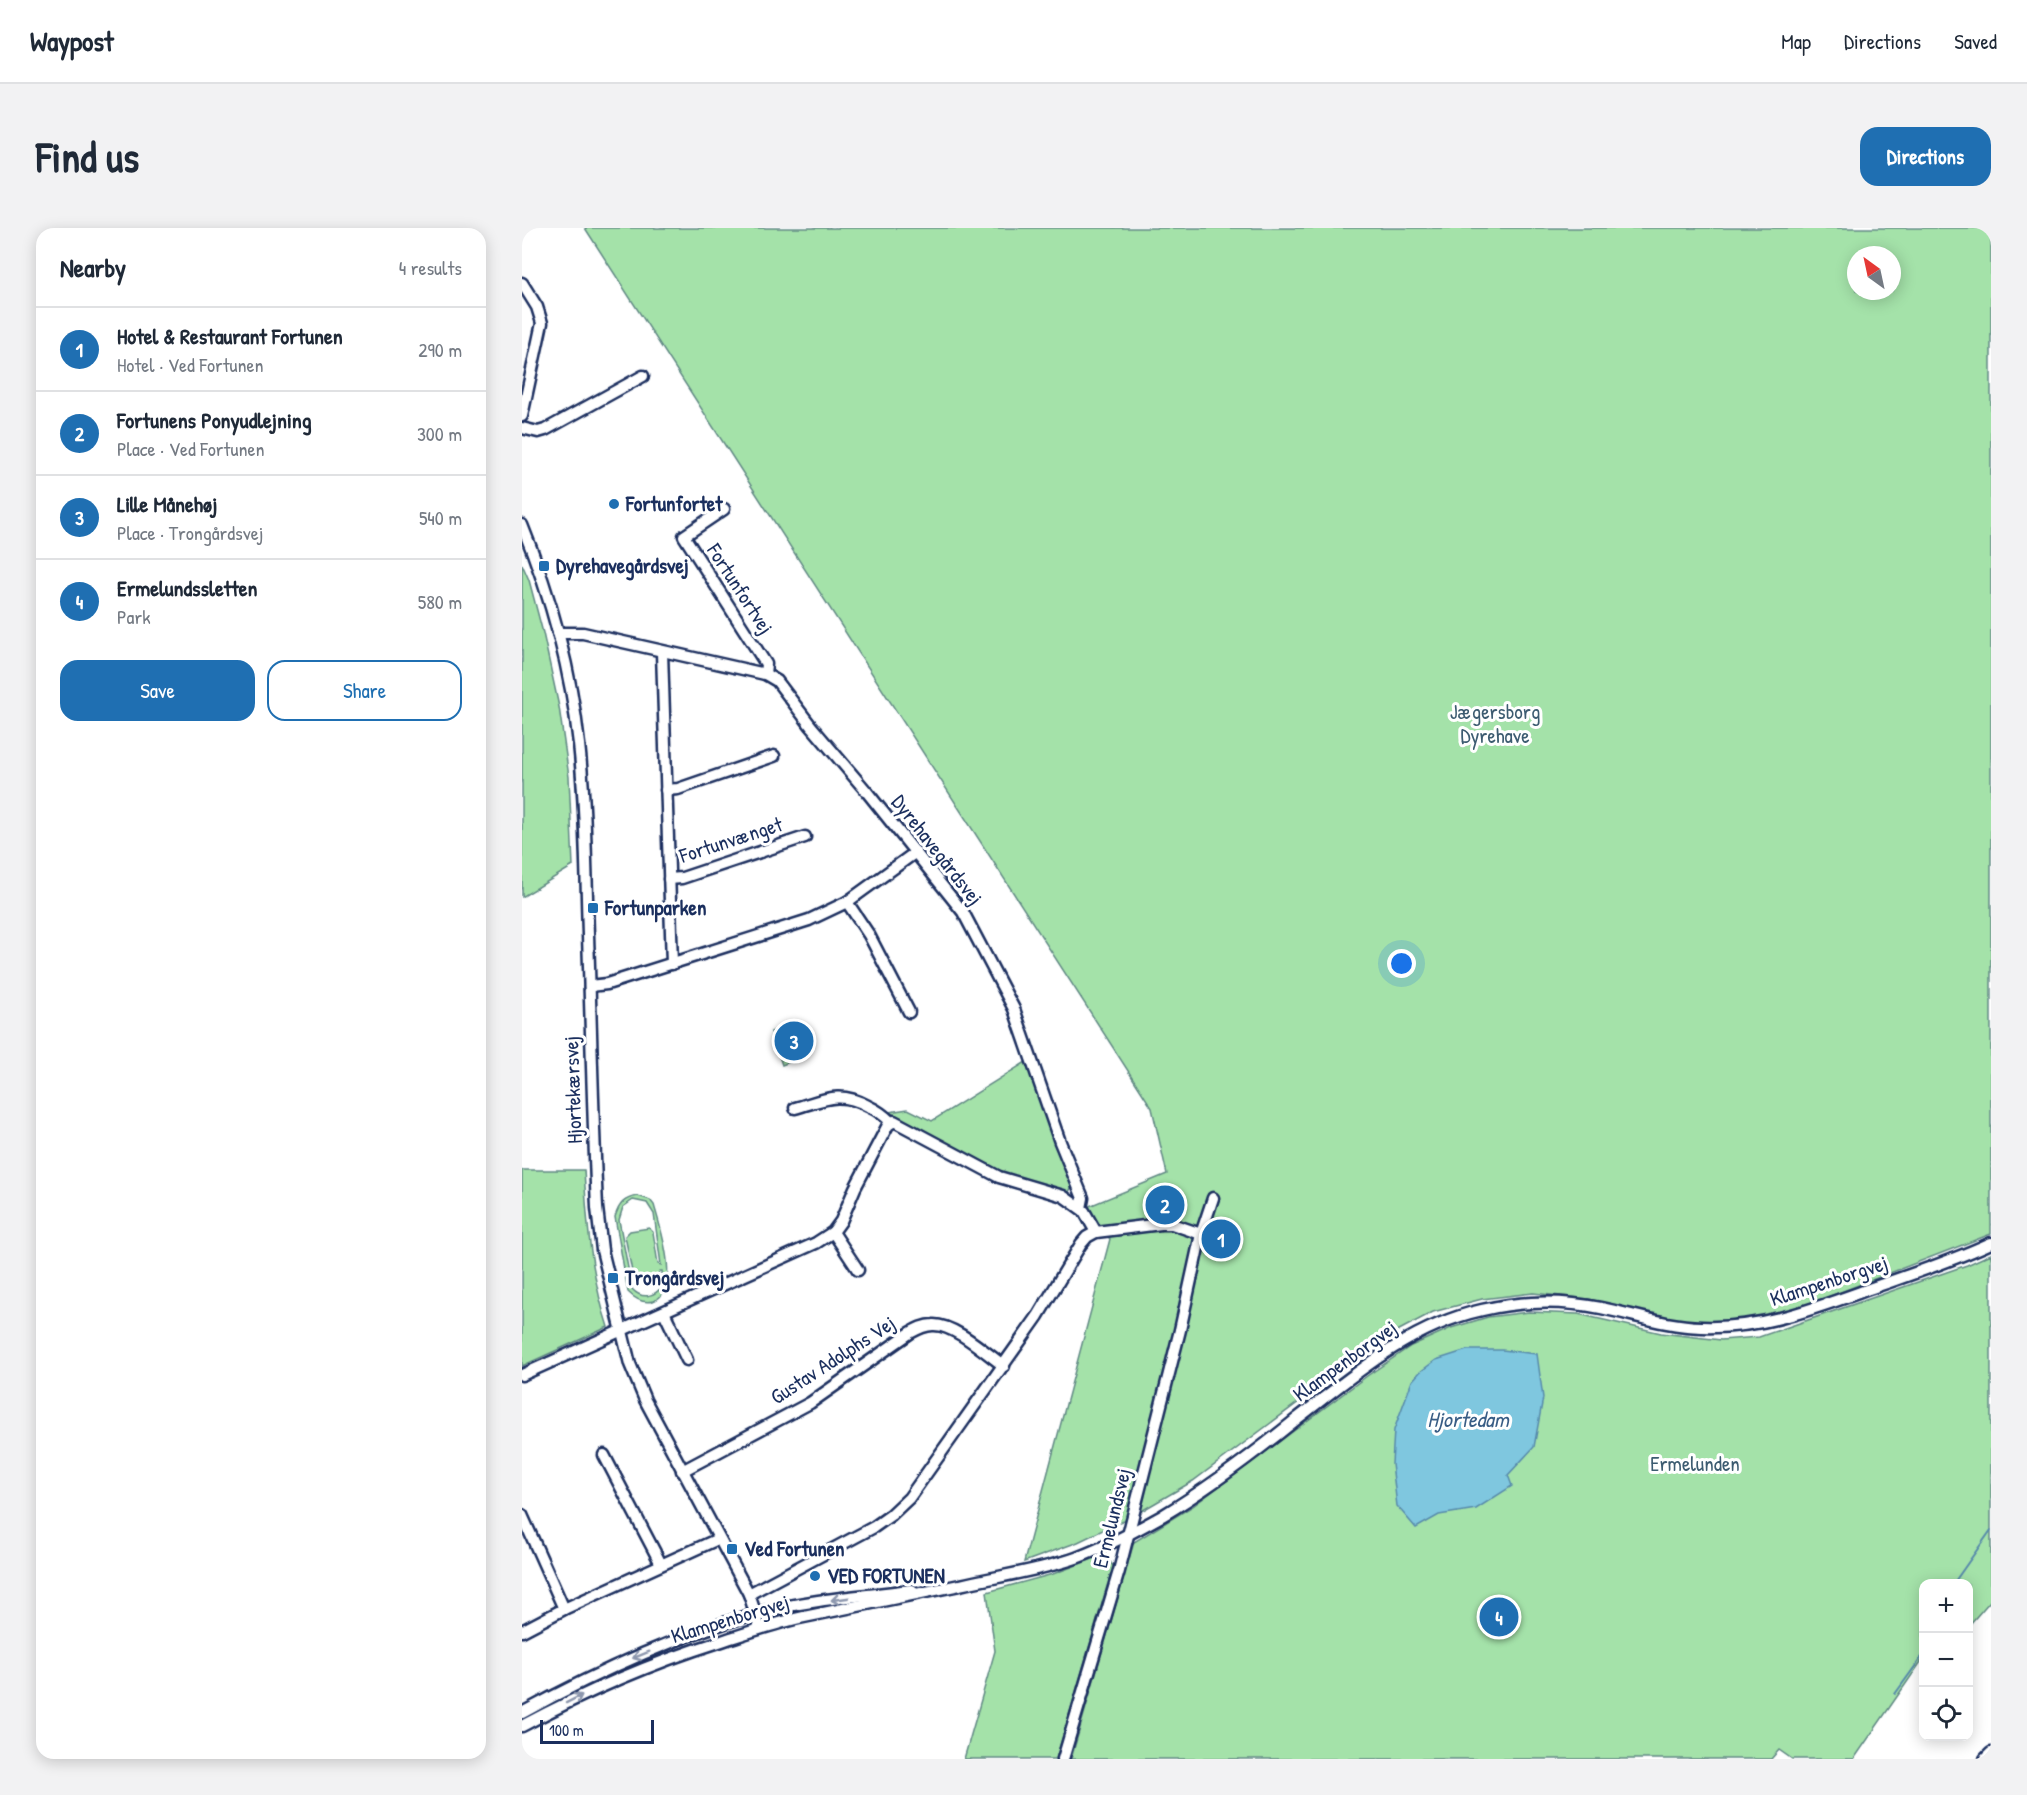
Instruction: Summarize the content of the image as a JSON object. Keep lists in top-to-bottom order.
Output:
{
  "streets": {
    "street": [
      "Fortunfortvej",
      "Fortunvænget",
      "Dyrehavegårdsvej",
      "Hjortekærsvej",
      "Klampenborgvej",
      "Gustav Adolphs Vej",
      "Ermelundsvej"
    ]
  },
  "crossings": [
    ["Fortunfortvej", "Dyrehavegårdsvej"],
    ["Hjortekærsvej", "Klampenborgvej"],
    ["Hjortekærsvej", "Gustav Adolphs Vej"],
    ["Klampenborgvej", "Ermelundsvej"]
  ],
  "water": ["Hjortedam"],
  "parks": ["Jægersborg Dyrehave", "Ermelunden"],
  "places": {
    "other": ["Fortunfortet", "VED FORTUNEN"],
    "transit": [
      "Dyrehavegårdsvej",
      "Fortunparken",
      "Trongårdsvej",
      "Ved Fortunen"
    ]
  },
  "scale_bar": "100 m",
  "north": "top left",
  "page": {
    "header": "Waypost",
    "nav": ["Map", "Directions", "Saved"],
    "buttons": [
      "Directions",
      ["Save", "Share"]
    ],
    "title": "Find us",
    "heading": ["Nearby", "4 results"],
    "list": [
      {
        "mark": "1",
        "name": "Hotel & Restaurant Fortunen",
        "note": "Hotel · Ved Fortunen",
        "value": "290 m"
      },
      {
        "mark": "2",
        "name": "Fortunens Ponyudlejning",
        "note": "Place · Ved Fortunen",
        "value": "300 m"
      },
      {
        "mark": "3",
        "name": "Lille Månehøj",
        "note": "Place · Trongårdsvej",
        "value": "540 m"
      },
      {
        "mark": "4",
        "name": "Ermelundssletten",
        "note": "Park",
        "value": "580 m"
      }
    ],
    "pins": [
      "3",
      "2",
      "1",
      "4"
    ],
    "map_buttons": ["+", "−"],
    "scale": "100 m"
  }
}
